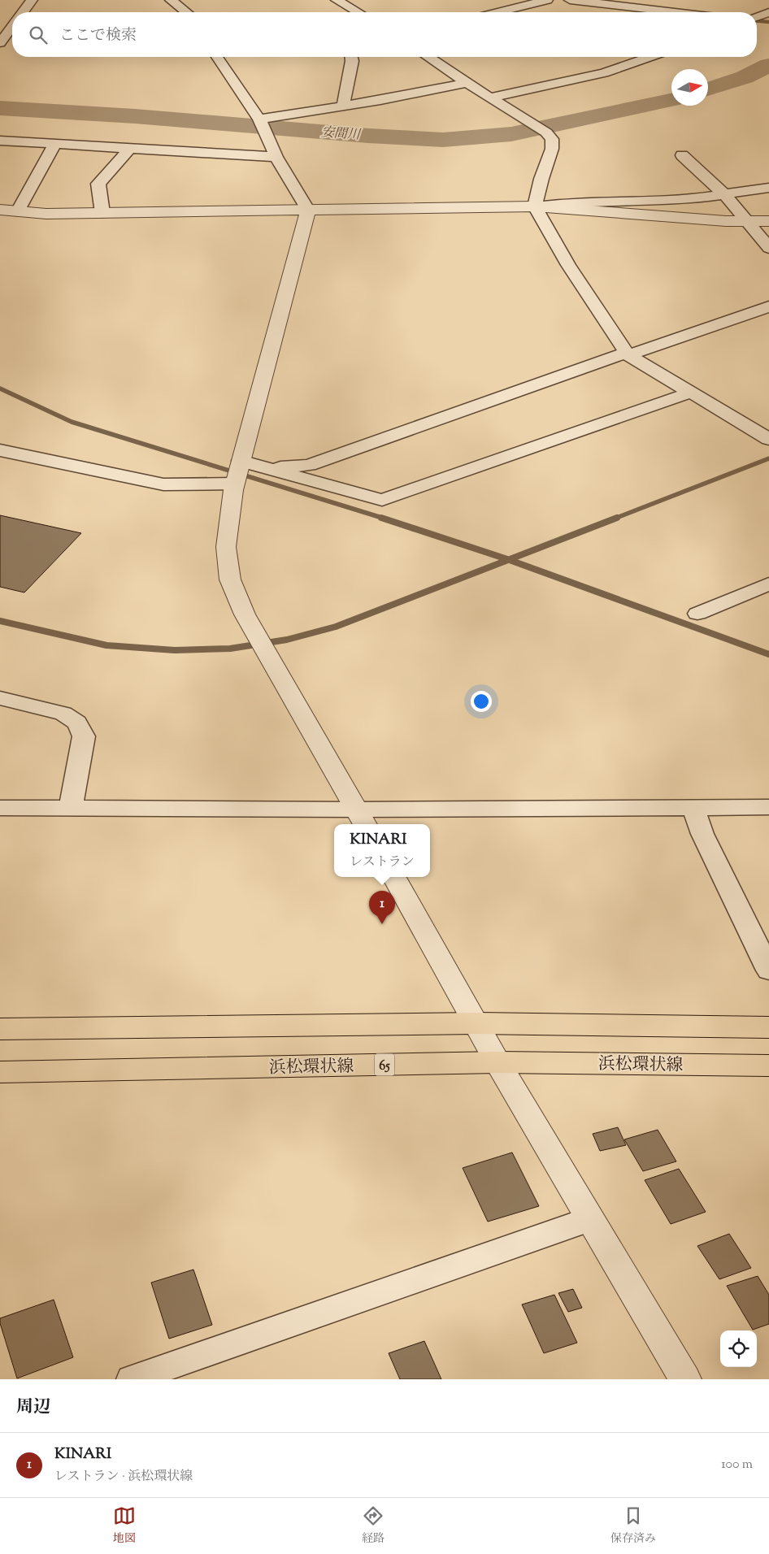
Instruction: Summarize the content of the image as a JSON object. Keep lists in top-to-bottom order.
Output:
{
  "streets": {
    "main road": ["浜松環状線", "65"]
  },
  "water": ["安間川"],
  "north": "right",
  "page": {
    "search": "ここで検索",
    "popup": ["KINARI", "レストラン"],
    "pins": "1",
    "heading": "周辺",
    "list": [
      {
        "mark": "1",
        "name": "KINARI",
        "note": "レストラン · 浜松環状線",
        "value": "100 m"
      }
    ],
    "nav": ["地図", "経路", "保存済み"]
  }
}
